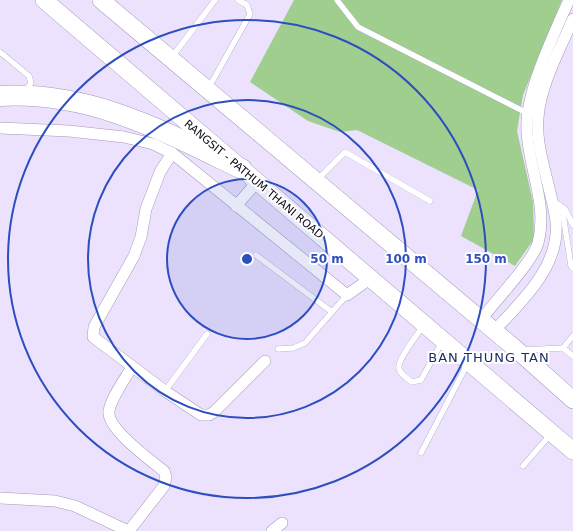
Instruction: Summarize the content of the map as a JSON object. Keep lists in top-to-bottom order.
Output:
{
  "streets": {
    "main road": ["RANGSIT - PATHUM THANI ROAD"]
  },
  "districts": ["BAN THUNG TAN"],
  "rings": ["50 m", "100 m", "150 m"]
}
